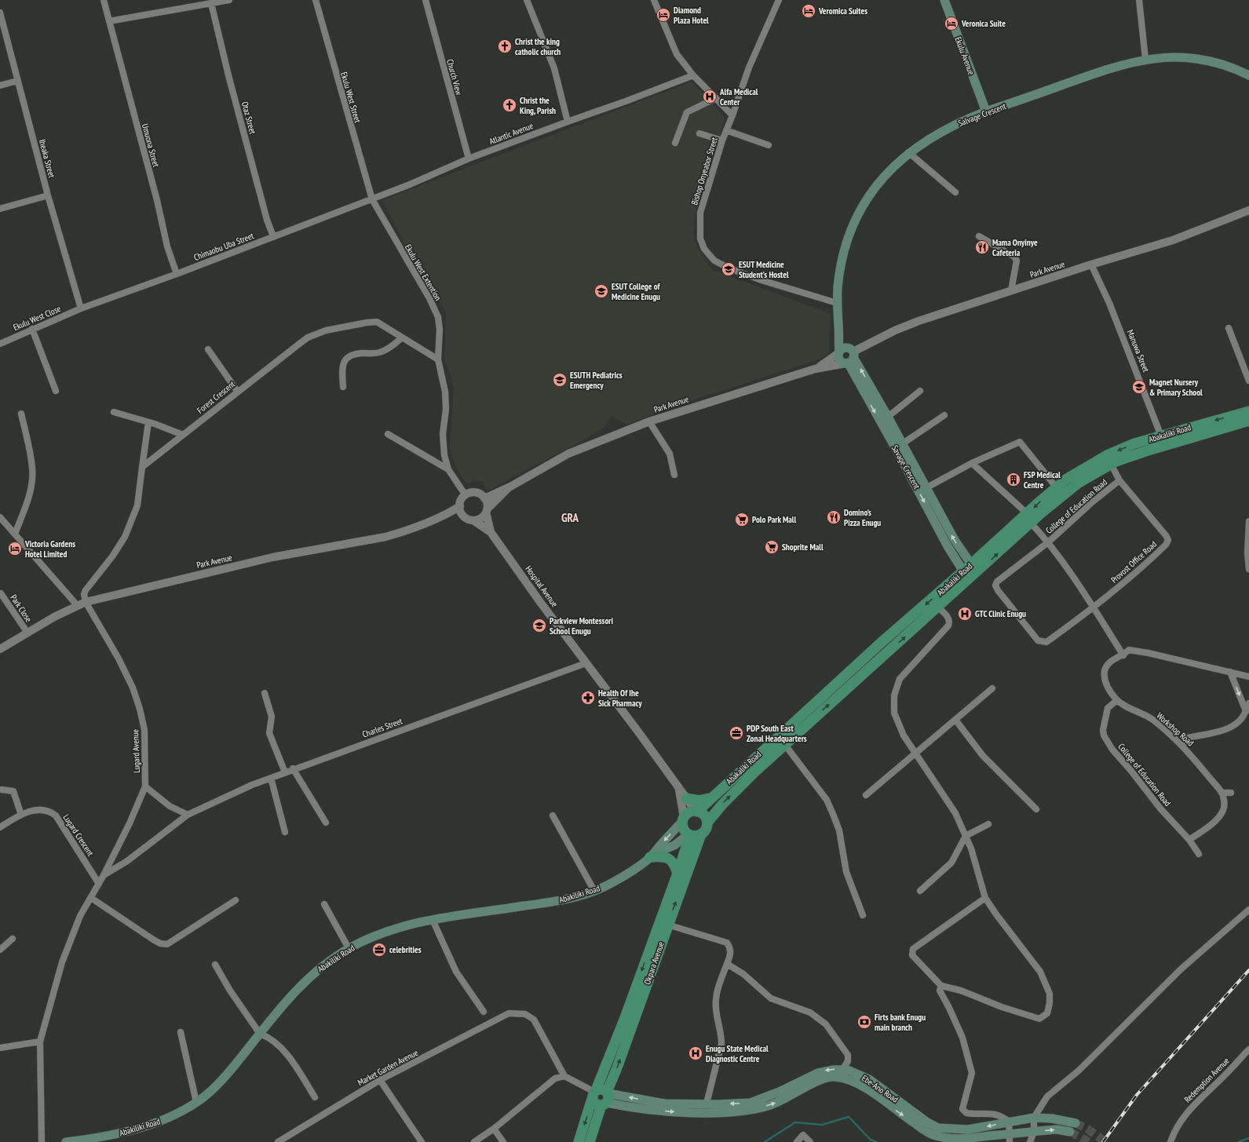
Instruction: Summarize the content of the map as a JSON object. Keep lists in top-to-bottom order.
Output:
{
  "streets": {
    "main road": [
      "Ekulu Avenue",
      "Salvage Crescent",
      "Abakaliki Road",
      "Savage Crescent",
      "Abakiliki Road",
      "Okpara Avenue",
      "Ebe-Ano Road"
    ],
    "street": [
      "Church View",
      "Ekulu West Street",
      "Otaz Street",
      "Atlantic Avenue",
      "Umuona Street",
      "Iheaka Street",
      "Bishop Onyeabor Street",
      "Chimaobu Uba Street",
      "Park Avenue",
      "Ekulu West Extention",
      "Ekulu West Close",
      "Manuwa Street",
      "Forest Crescent",
      "College of Education Road",
      "Provost Office Road",
      "Hospital Avenue",
      "Park Close",
      "Charles Street",
      "Workshop Road",
      "Lugard Avenue",
      "Lugard Crescent",
      "Market Garden Avenue",
      "Redemption Avenue"
    ]
  },
  "crossings": [
    ["Ekulu Avenue", "Salvage Crescent"],
    ["Church View", "Atlantic Avenue"],
    ["Ekulu West Street", "Atlantic Avenue"],
    ["Ekulu West Street", "Chimaobu Uba Street"],
    ["Ekulu West Street", "Ekulu West Extention"],
    ["Salvage Crescent", "Bishop Onyeabor Street"],
    ["Otaz Street", "Chimaobu Uba Street"],
    ["Atlantic Avenue", "Chimaobu Uba Street"],
    ["Atlantic Avenue", "Ekulu West Extention"],
    ["Umuona Street", "Chimaobu Uba Street"],
    ["Iheaka Street", "Chimaobu Uba Street"],
    ["Iheaka Street", "Ekulu West Close"],
    ["Chimaobu Uba Street", "Ekulu West Extention"],
    ["Chimaobu Uba Street", "Ekulu West Close"],
    ["Park Avenue", "Manuwa Street"],
    ["Park Avenue", "Savage Crescent"],
    ["Park Avenue", "Park Close"],
    ["Park Avenue", "Lugard Avenue"],
    ["Ekulu West Extention", "Forest Crescent"],
    ["Manuwa Street", "Abakaliki Road"],
    ["Abakaliki Road", "Savage Crescent"],
    ["Abakaliki Road", "Hospital Avenue"],
    ["Abakaliki Road", "Okpara Avenue"],
    ["College of Education Road", "Provost Office Road"],
    ["College of Education Road", "Workshop Road"],
    ["Hospital Avenue", "Charles Street"],
    ["Hospital Avenue", "Okpara Avenue"],
    ["Charles Street", "Lugard Avenue"],
    ["Lugard Avenue", "Lugard Crescent"],
    ["Okpara Avenue", "Ebe-Ano Road"]
  ],
  "districts": ["GRA"],
  "places": {
    "hotel": [
      "Veromica Suites",
      "Diamond Plaza Hotel",
      "Veronica Suite",
      "Victoria Gardens Hotel Limited"
    ],
    "church": ["Christ the king catholic church", "Christ the King, Parish"],
    "hospital": ["Alfa Medical Center", "GTC Clinic Enugu", "Enugu State Medical Diagnostic Centre"],
    "restaurant": ["Mama Onyinye Cafeteria", "Domino’s Pizza Enugu"],
    "school or university": [
      "ESUT Medicine Student's Hostel",
      "ESUT College of Medicine Enugu",
      "ESUTH Pediatrics Emergency",
      "Magnet Nursery & Primary School",
      "Parkview Montessori School Enugu"
    ],
    "building": ["FSP Medical Centre"],
    "supermarket": ["Polo Park Mall", "Shoprite Mall"],
    "pharmacy": ["Health Of Ihe Sick Pharmacy"],
    "office": ["PDP South East Zonal Headquarters", "celebrities"],
    "bank": ["Firts bank Enugu main branch"]
  }
}
